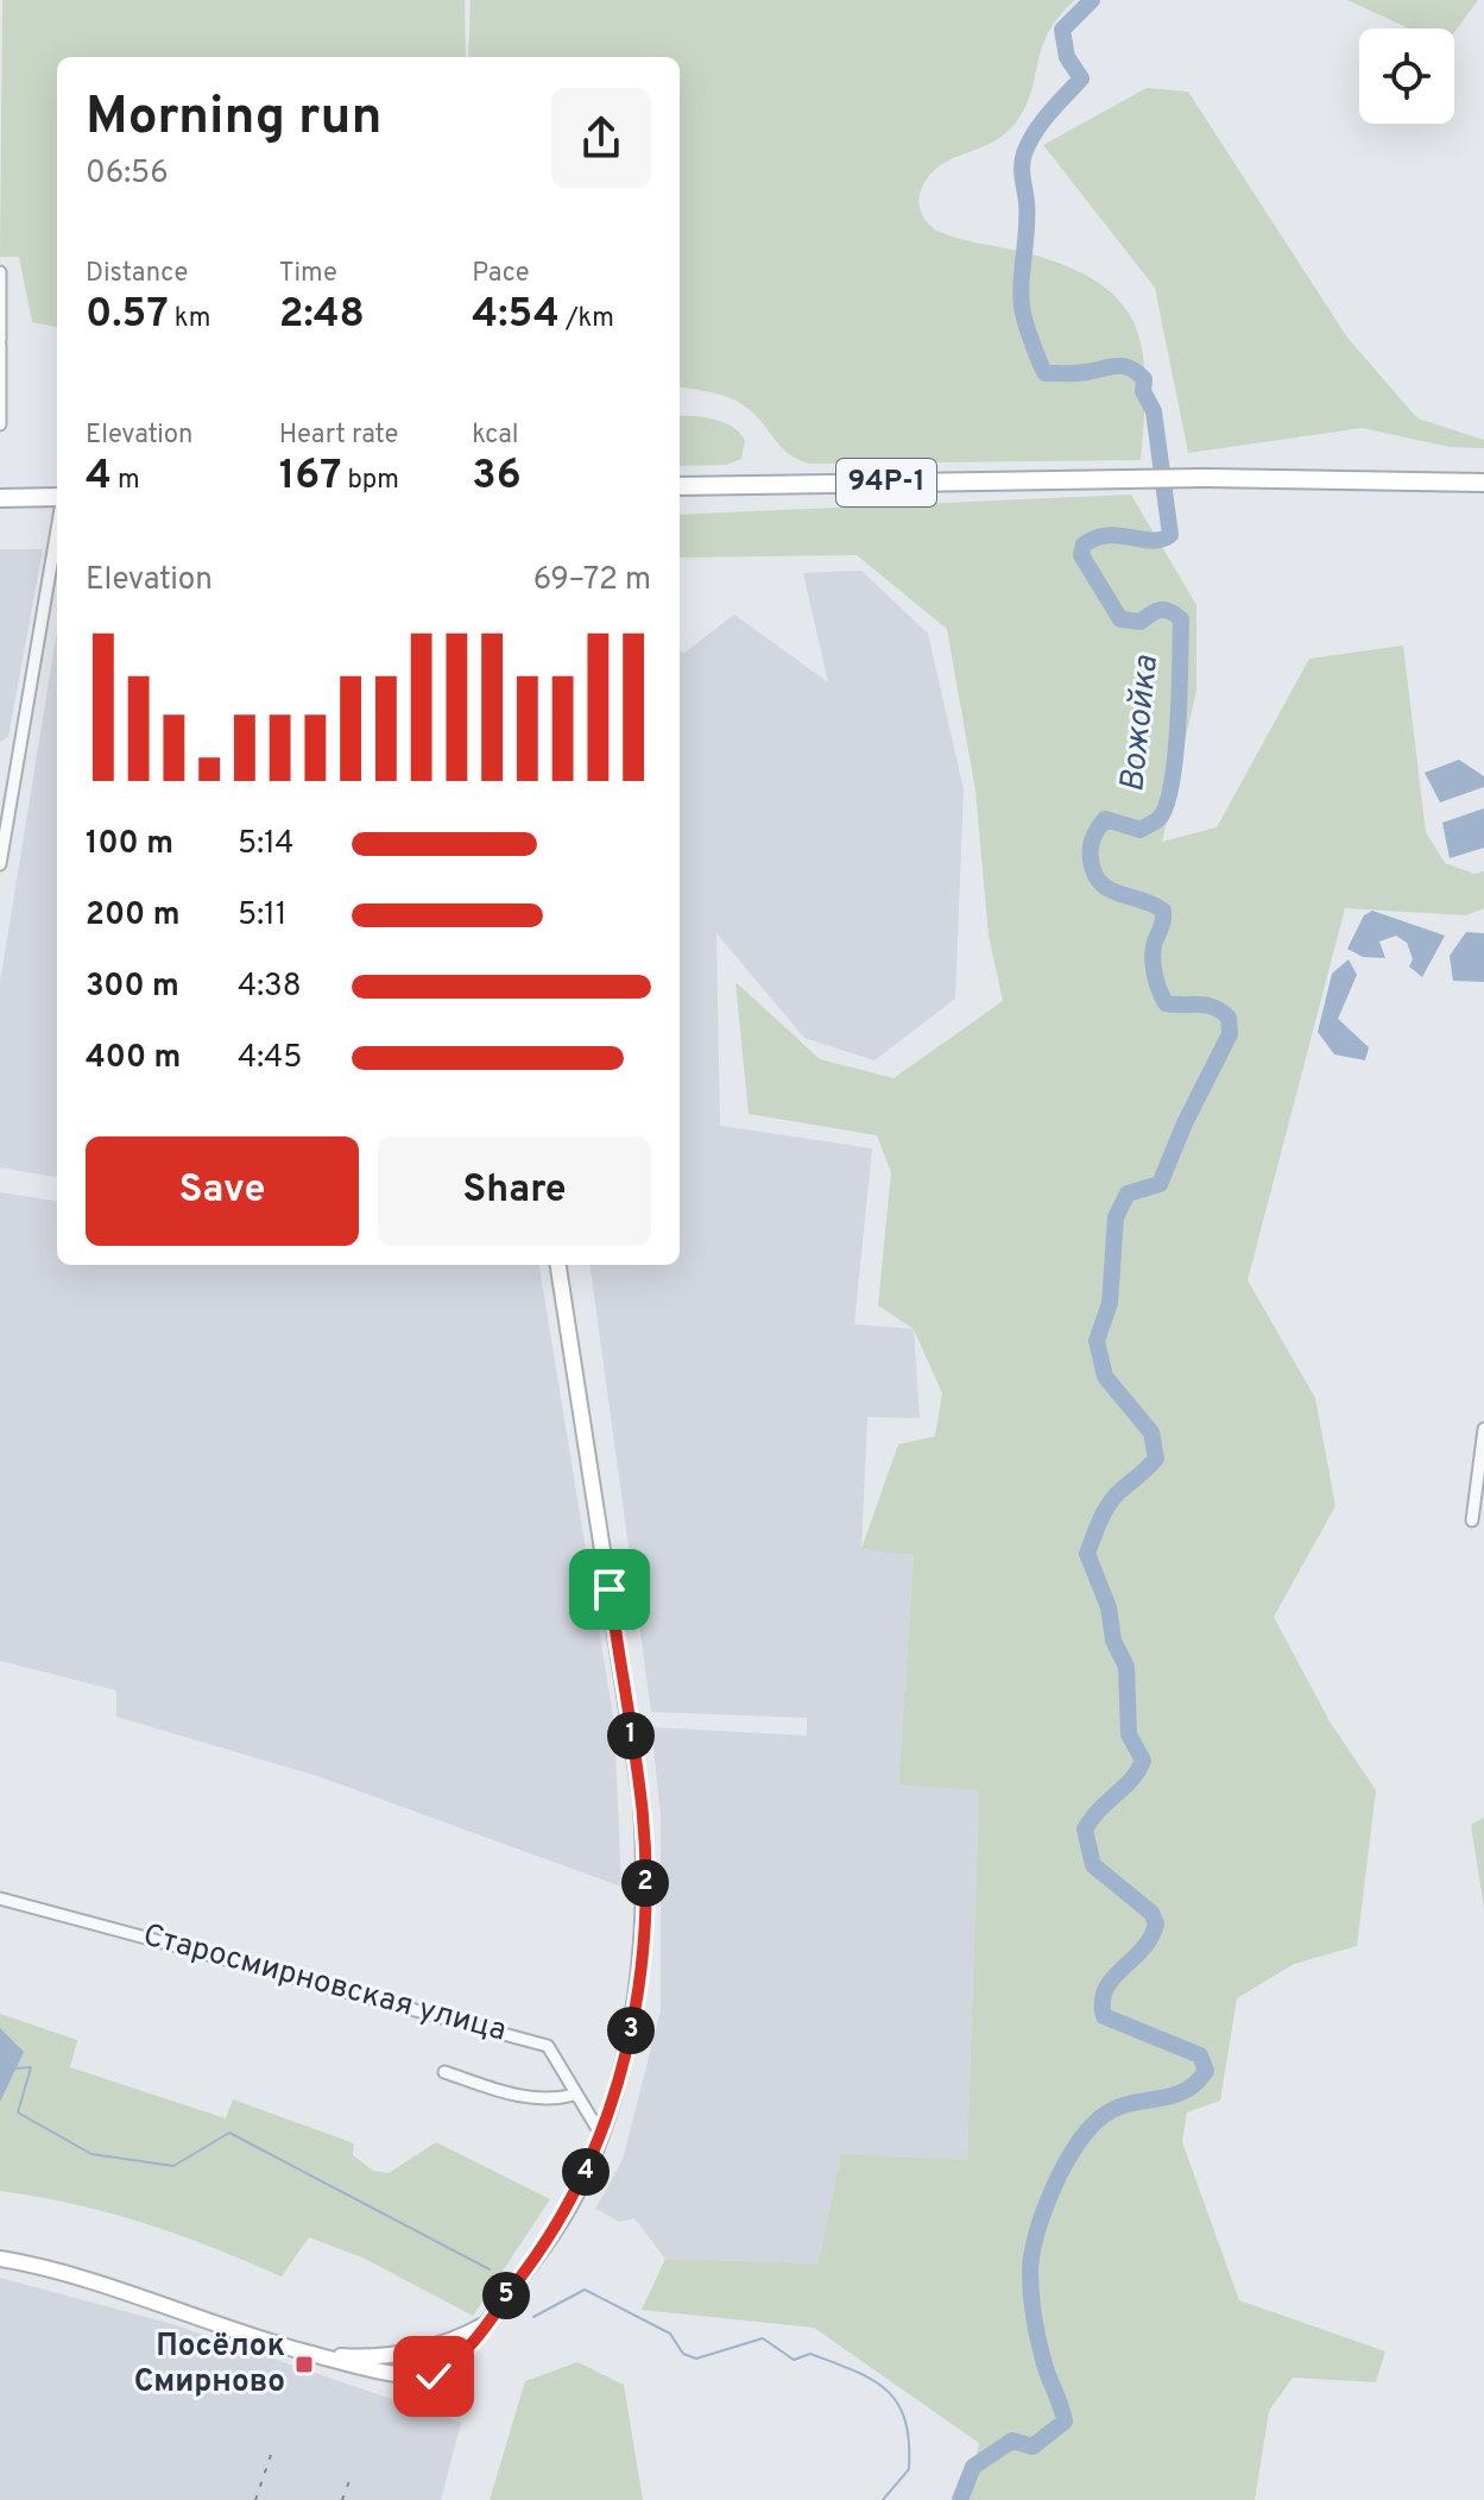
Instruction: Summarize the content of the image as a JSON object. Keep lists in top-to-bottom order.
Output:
{
  "streets": {
    "main road": ["94Р-1"],
    "street": ["Старосмирновская улица"]
  },
  "water": ["Вожойка"],
  "places": {
    "transit": ["Посёлок Смирново"]
  },
  "page": {
    "heading": ["Morning run", "06:56"],
    "stats": [
      ["Distance", "0.57 km"],
      ["Time", "2:48"],
      ["Pace", "4:54 /km"],
      ["Elevation", "4 m"],
      ["Heart rate", "167 bpm"],
      ["kcal", "36"]
    ],
    "chart": ["Elevation", "69–72 m"],
    "list": [
      {
        "name": "100 m",
        "note": "5:14"
      },
      {
        "name": "200 m",
        "note": "5:11"
      },
      {
        "name": "300 m",
        "note": "4:38"
      },
      {
        "name": "400 m",
        "note": "4:45"
      }
    ],
    "buttons": ["Save", "Share"],
    "pins": [
      "1",
      "2",
      "3",
      "4",
      "5"
    ]
  }
}
